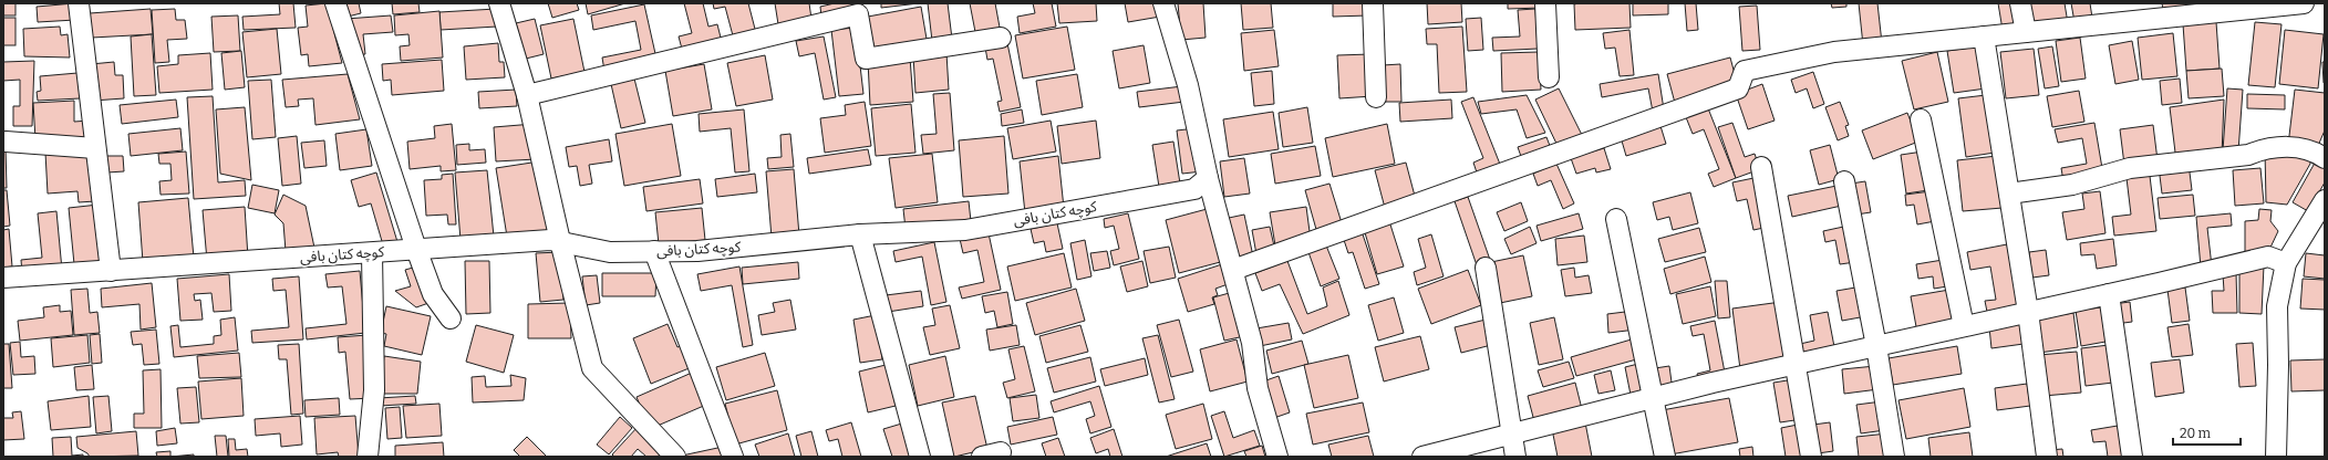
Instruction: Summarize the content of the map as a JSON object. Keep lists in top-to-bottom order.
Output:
{
  "streets": {
    "street": ["کوچه کتان بافی"]
  },
  "scale_bar": "20 m"
}
